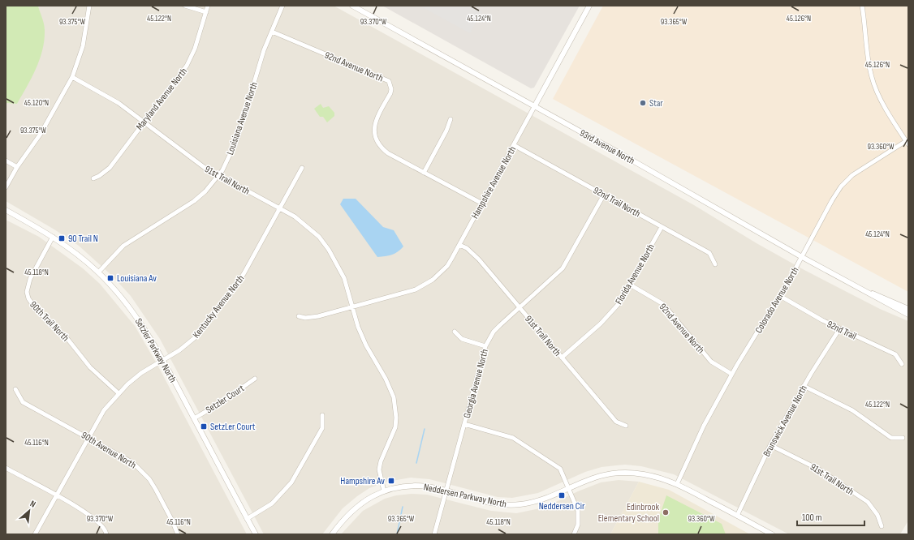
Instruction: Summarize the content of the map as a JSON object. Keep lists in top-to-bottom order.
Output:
{
  "streets": {
    "street": [
      "92nd Avenue North",
      "Maryland Avenue North",
      "Louisiana Avenue North",
      "93rd Avenue North",
      "91st Trail North",
      "Hampshire Avenue North",
      "92nd Trail North",
      "Florida Avenue North",
      "Colorado Avenue North",
      "Kentucky Avenue North",
      "90th Trail North",
      "92nd Trail",
      "Setzler Parkway North",
      "Georgia Avenue North",
      "Setzler Court",
      "Brunswick Avenue North",
      "90th Avenue North",
      "Neddersen Parkway North"
    ]
  },
  "crossings": [
    ["92nd Avenue North", "Louisiana Avenue North"],
    ["92nd Avenue North", "Hampshire Avenue North"],
    ["92nd Avenue North", "Florida Avenue North"],
    ["92nd Avenue North", "Colorado Avenue North"],
    ["Maryland Avenue North", "91st Trail North"],
    ["Louisiana Avenue North", "91st Trail North"],
    ["Louisiana Avenue North", "Setzler Parkway North"],
    ["93rd Avenue North", "Hampshire Avenue North"],
    ["93rd Avenue North", "Colorado Avenue North"],
    ["91st Trail North", "Hampshire Avenue North"],
    ["91st Trail North", "Florida Avenue North"],
    ["91st Trail North", "Kentucky Avenue North"],
    ["91st Trail North", "Georgia Avenue North"],
    ["91st Trail North", "Brunswick Avenue North"],
    ["Hampshire Avenue North", "92nd Trail North"],
    ["92nd Trail North", "Florida Avenue North"],
    ["92nd Trail North", "Georgia Avenue North"],
    ["Colorado Avenue North", "92nd Trail"],
    ["Colorado Avenue North", "Neddersen Parkway North"],
    ["Kentucky Avenue North", "90th Trail North"],
    ["Kentucky Avenue North", "Setzler Parkway North"],
    ["Kentucky Avenue North", "90th Avenue North"],
    ["90th Trail North", "Setzler Parkway North"],
    ["92nd Trail", "Brunswick Avenue North"],
    ["Setzler Parkway North", "Setzler Court"],
    ["Georgia Avenue North", "Neddersen Parkway North"],
    ["Brunswick Avenue North", "Neddersen Parkway North"]
  ],
  "places": {
    "other": ["Star", "Edinbrook Elementary School"],
    "transit": [
      "90 Trail N",
      "Louisiana Av",
      "SetzLer Court",
      "Hampshire Av",
      "Neddersen Cir"
    ]
  },
  "scale_bar": "100 m",
  "north": "top right",
  "coordinates": [
    "45.124°N",
    "45.122°N",
    "45.126°N",
    "93.375°W",
    "93.370°W",
    "93.365°W",
    "45.120°N",
    "93.360°W",
    "45.118°N",
    "45.116°N"
  ]
}
